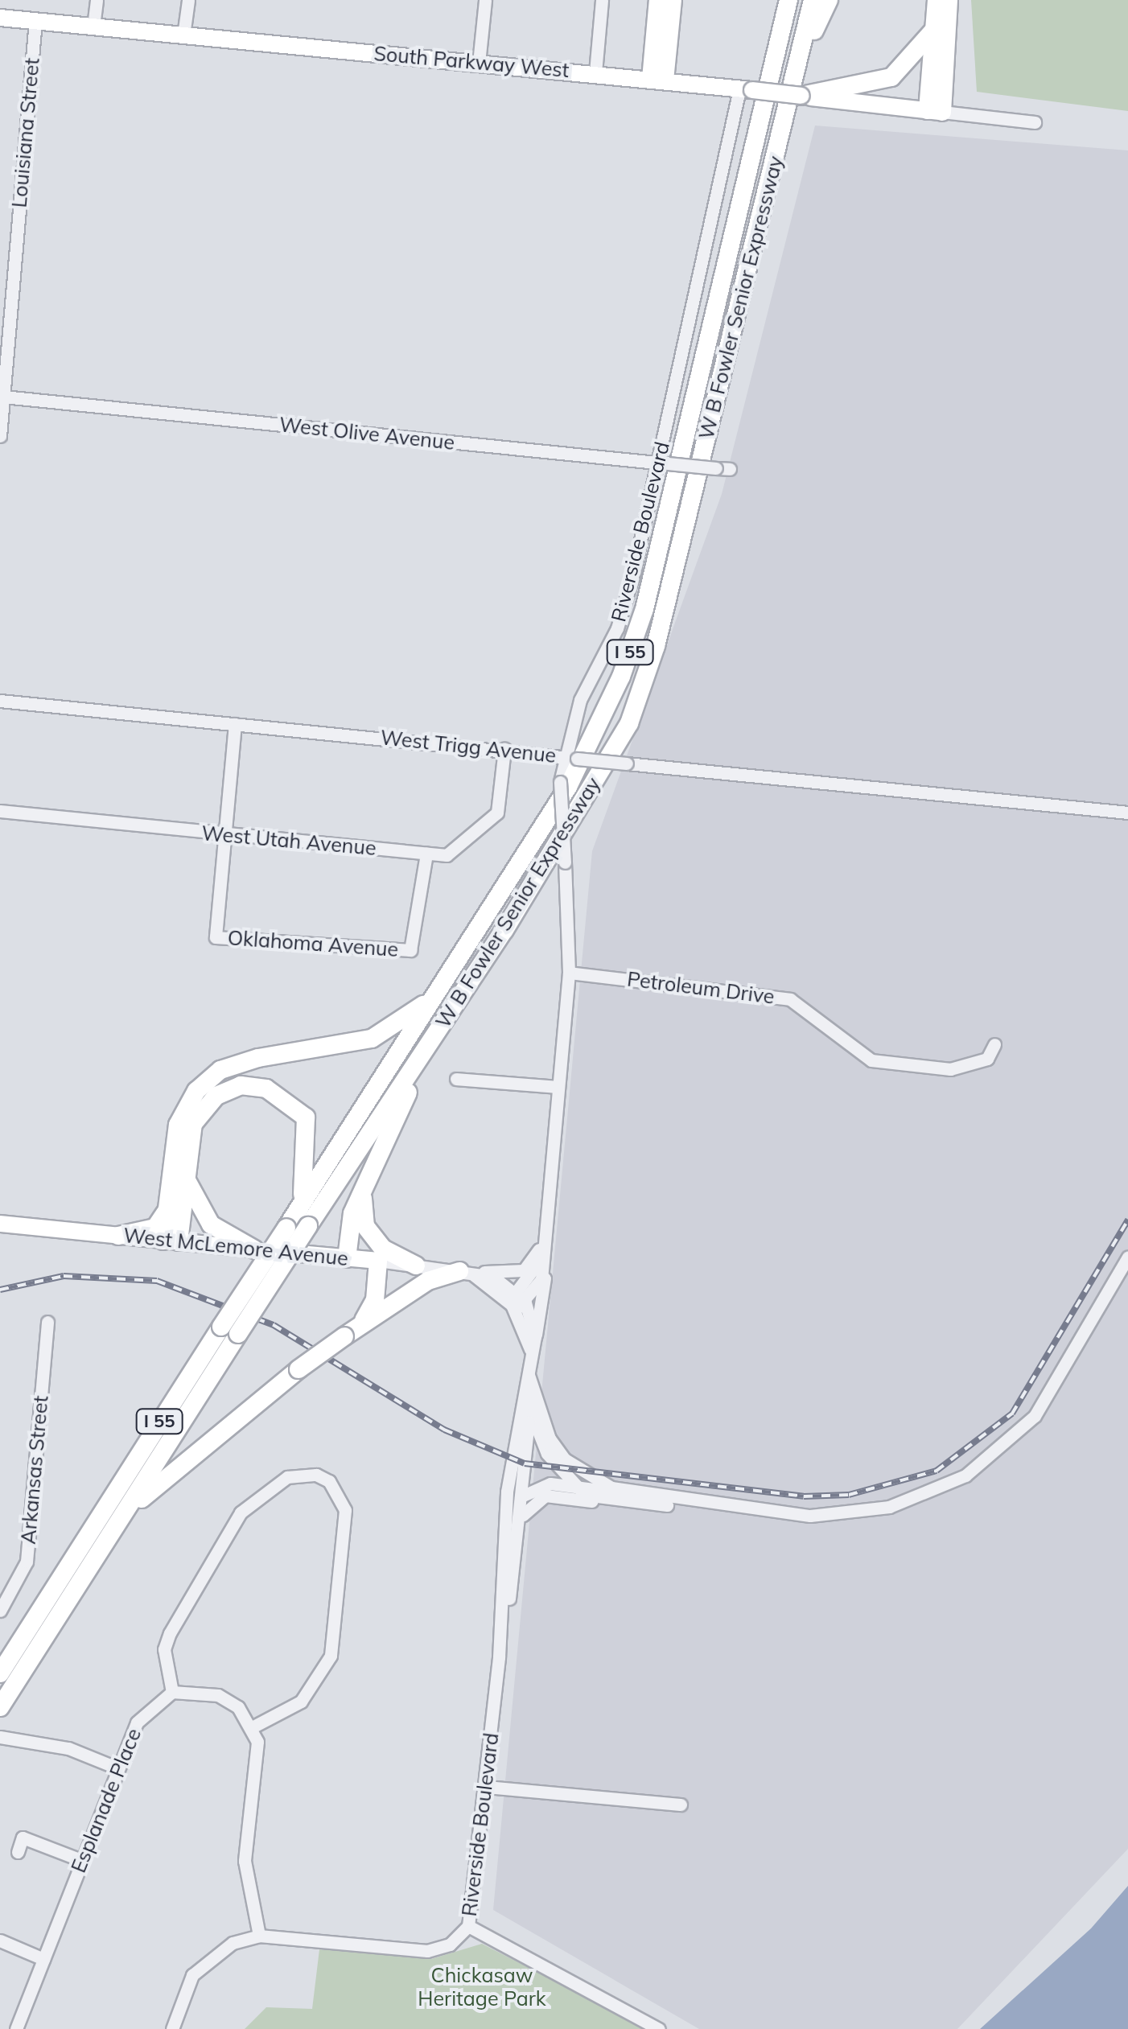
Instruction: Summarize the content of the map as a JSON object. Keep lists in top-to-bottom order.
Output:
{
  "streets": {
    "highway": ["W B Fowler Senior Expressway", "I 55"],
    "main road": ["South Parkway West", "West McLemore Avenue"],
    "street": [
      "Louisiana Street",
      "West Olive Avenue",
      "Riverside Boulevard",
      "West Trigg Avenue",
      "West Utah Avenue",
      "Oklahoma Avenue",
      "Petroleum Drive",
      "Arkansas Street",
      "Esplanade Place"
    ]
  },
  "crossings": [
    ["South Parkway West", "Louisiana Street"],
    ["South Parkway West", "Riverside Boulevard"],
    ["Louisiana Street", "West Olive Avenue"],
    ["West Olive Avenue", "Riverside Boulevard"],
    ["Riverside Boulevard", "West Trigg Avenue"],
    ["Riverside Boulevard", "Petroleum Drive"],
    ["Riverside Boulevard", "West McLemore Avenue"],
    ["West Trigg Avenue", "West Utah Avenue"],
    ["West Utah Avenue", "Oklahoma Avenue"]
  ],
  "parks": ["Chickasaw Heritage Park"]
}
